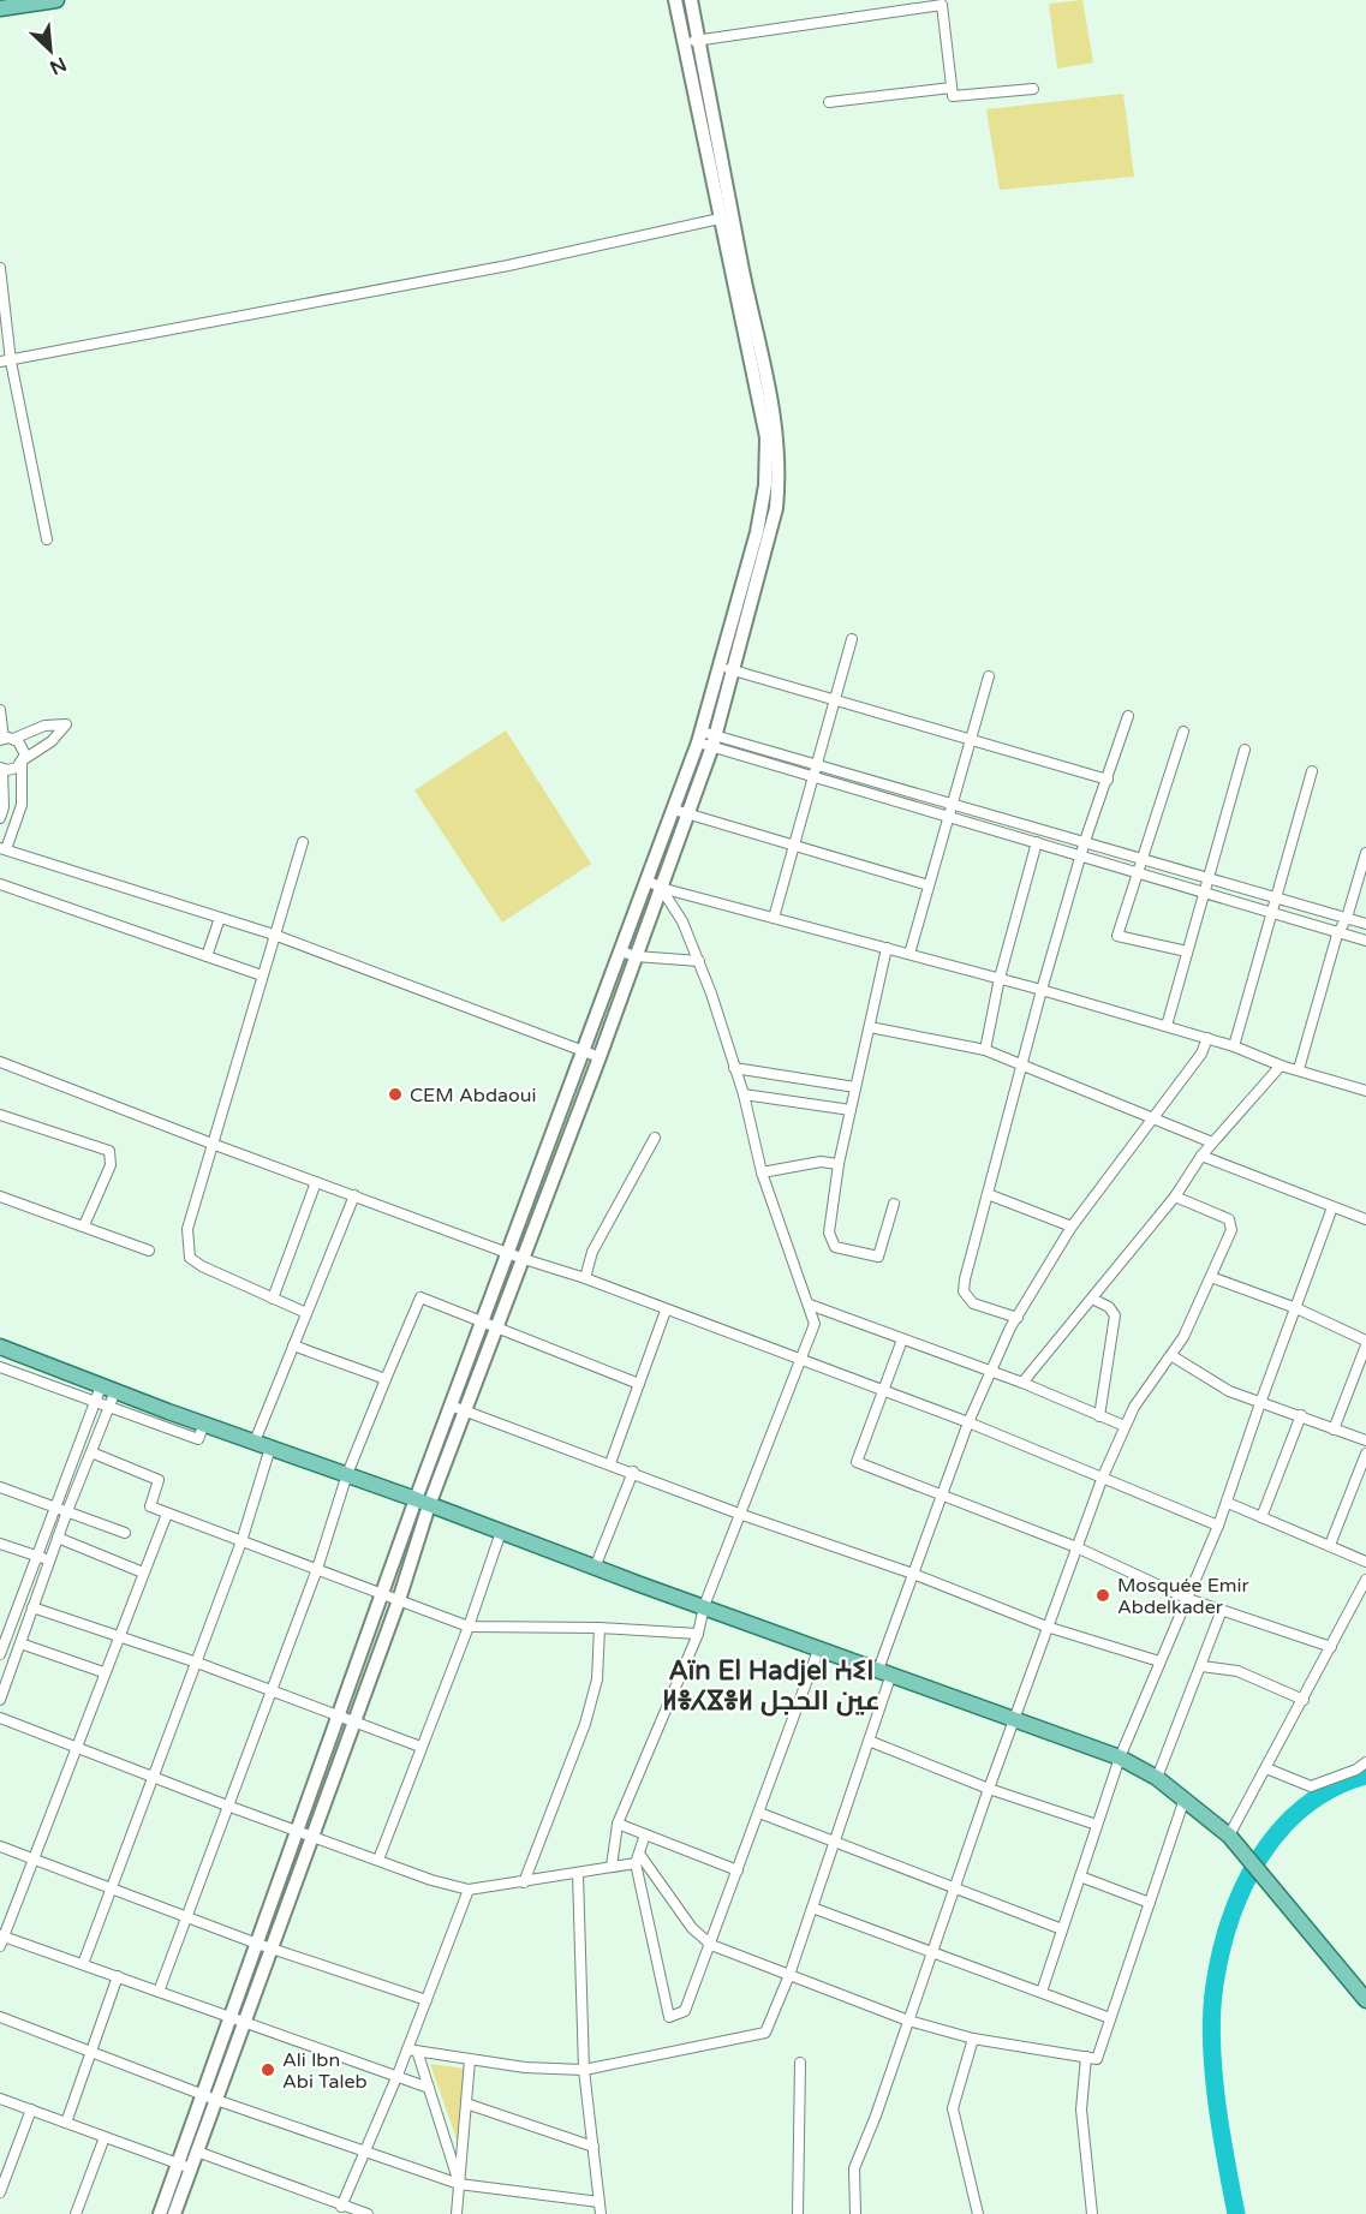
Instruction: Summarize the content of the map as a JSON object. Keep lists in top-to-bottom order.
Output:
{
  "districts": ["Aïn El Hadjel ⵄⵉⵏ ⵍⴻⵃⴵⴻⵍ عين الحجل"],
  "places": ["CEM Abdaoui", "Mosquée Emir Abdelkader", "Ali Ibn Abi Taleb"],
  "north": "bottom right"
}
